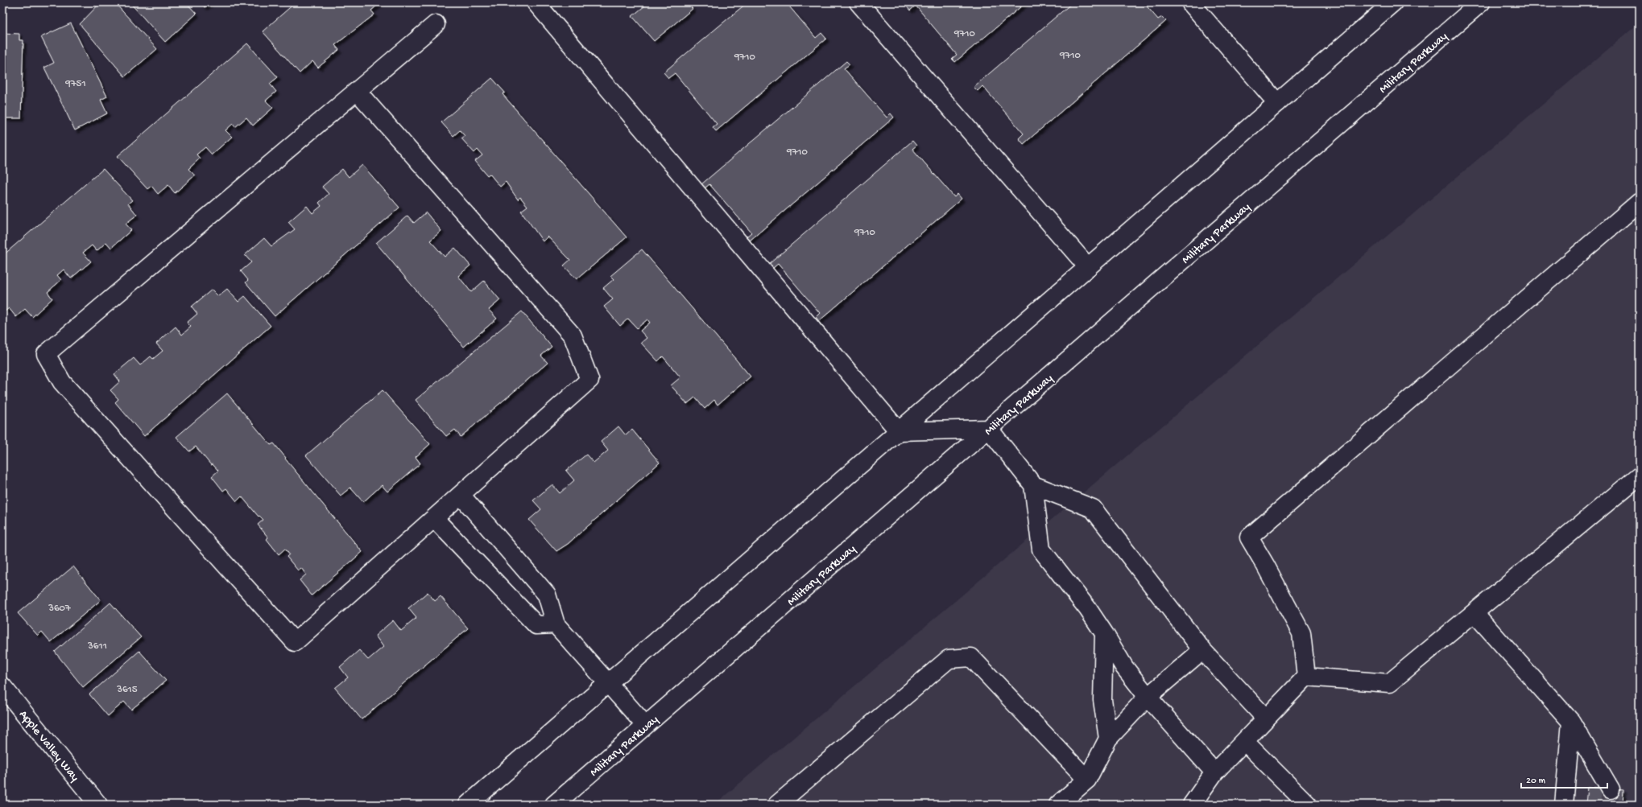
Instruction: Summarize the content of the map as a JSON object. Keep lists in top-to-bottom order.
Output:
{
  "streets": {
    "main road": ["Military Parkway", "Apple Valley Way"]
  },
  "house_numbers": [
    "9710",
    "9710",
    "9710",
    "9751",
    "9710",
    "9710",
    "3607",
    "3611",
    "3615"
  ],
  "scale_bar": "20 m"
}
